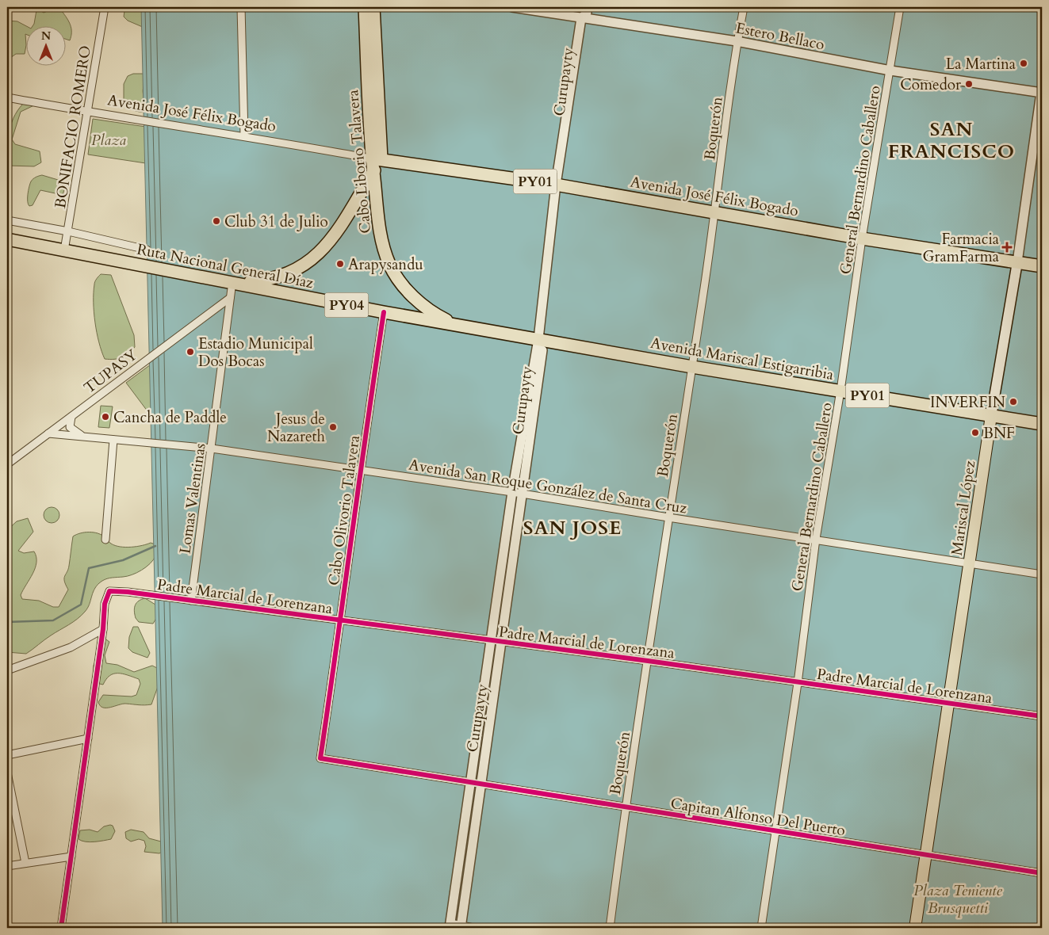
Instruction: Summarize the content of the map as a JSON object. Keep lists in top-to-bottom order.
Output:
{
  "streets": {
    "highway": [
      "Avenida José Félix Bogado",
      "Cabo Liborio Talavera",
      "PY01",
      "Ruta Nacional General Díaz",
      "PY04",
      "Avenida Mariscal Estigarribia"
    ],
    "main road": ["Mariscal López"],
    "street": [
      "Estero Bellaco",
      "Curupayty",
      "BONIFACIO ROMERO",
      "Boquerón",
      "General Bernardino Caballero",
      "TUPASY",
      "Avenida San Roque González de Santa Cruz",
      "Lomas Valentinas",
      "Cabo Olivorio Talavera",
      "Padre Marcial de Lorenzana",
      "Capitan Alfonso Del Puerto"
    ]
  },
  "crossings": [
    ["Estero Bellaco", "Curupayty"],
    ["Estero Bellaco", "Boquerón"],
    ["Estero Bellaco", "General Bernardino Caballero"],
    ["Estero Bellaco", "Mariscal López"],
    ["Curupayty", "Avenida José Félix Bogado"],
    ["Curupayty", "Avenida Mariscal Estigarribia"],
    ["Curupayty", "Avenida San Roque González de Santa Cruz"],
    ["Curupayty", "Padre Marcial de Lorenzana"],
    ["Curupayty", "Capitan Alfonso Del Puerto"],
    ["Avenida José Félix Bogado", "BONIFACIO ROMERO"],
    ["Avenida José Félix Bogado", "Boquerón"],
    ["Avenida José Félix Bogado", "Cabo Liborio Talavera"],
    ["Avenida José Félix Bogado", "General Bernardino Caballero"],
    ["Avenida José Félix Bogado", "Mariscal López"],
    ["BONIFACIO ROMERO", "Ruta Nacional General Díaz"],
    ["Boquerón", "Avenida Mariscal Estigarribia"],
    ["Boquerón", "Avenida San Roque González de Santa Cruz"],
    ["Boquerón", "Padre Marcial de Lorenzana"],
    ["Boquerón", "Capitan Alfonso Del Puerto"],
    ["Cabo Liborio Talavera", "Ruta Nacional General Díaz"],
    ["Cabo Liborio Talavera", "Avenida Mariscal Estigarribia"],
    ["General Bernardino Caballero", "Avenida Mariscal Estigarribia"],
    ["General Bernardino Caballero", "Avenida San Roque González de Santa Cruz"],
    ["General Bernardino Caballero", "Padre Marcial de Lorenzana"],
    ["General Bernardino Caballero", "Capitan Alfonso Del Puerto"],
    ["Ruta Nacional General Díaz", "Avenida Mariscal Estigarribia"],
    ["Ruta Nacional General Díaz", "Lomas Valentinas"],
    ["Ruta Nacional General Díaz", "Cabo Olivorio Talavera"],
    ["Avenida Mariscal Estigarribia", "Mariscal López"],
    ["TUPASY", "Avenida San Roque González de Santa Cruz"],
    ["TUPASY", "Lomas Valentinas"],
    ["Avenida San Roque González de Santa Cruz", "Lomas Valentinas"],
    ["Avenida San Roque González de Santa Cruz", "Mariscal López"],
    ["Avenida San Roque González de Santa Cruz", "Cabo Olivorio Talavera"],
    ["Lomas Valentinas", "Padre Marcial de Lorenzana"],
    ["Mariscal López", "Padre Marcial de Lorenzana"],
    ["Mariscal López", "Capitan Alfonso Del Puerto"],
    ["Cabo Olivorio Talavera", "Padre Marcial de Lorenzana"],
    ["Cabo Olivorio Talavera", "Capitan Alfonso Del Puerto"]
  ],
  "districts": ["SAN FRANCISCO", "SAN JOSE"],
  "parks": ["Plaza", "Plaza Teniente Brusquetti"],
  "places": {
    "other": [
      "La Martina",
      "Comedor",
      "Club 31 de Julio",
      "Arapysandu",
      "Estadio Municipal Dos Bocas",
      "INVERFIN",
      "Cancha de Paddle",
      "Jesus de Nazareth",
      "BNF"
    ],
    "health": ["Farmacia GramFarma"]
  },
  "north": "top"
}
